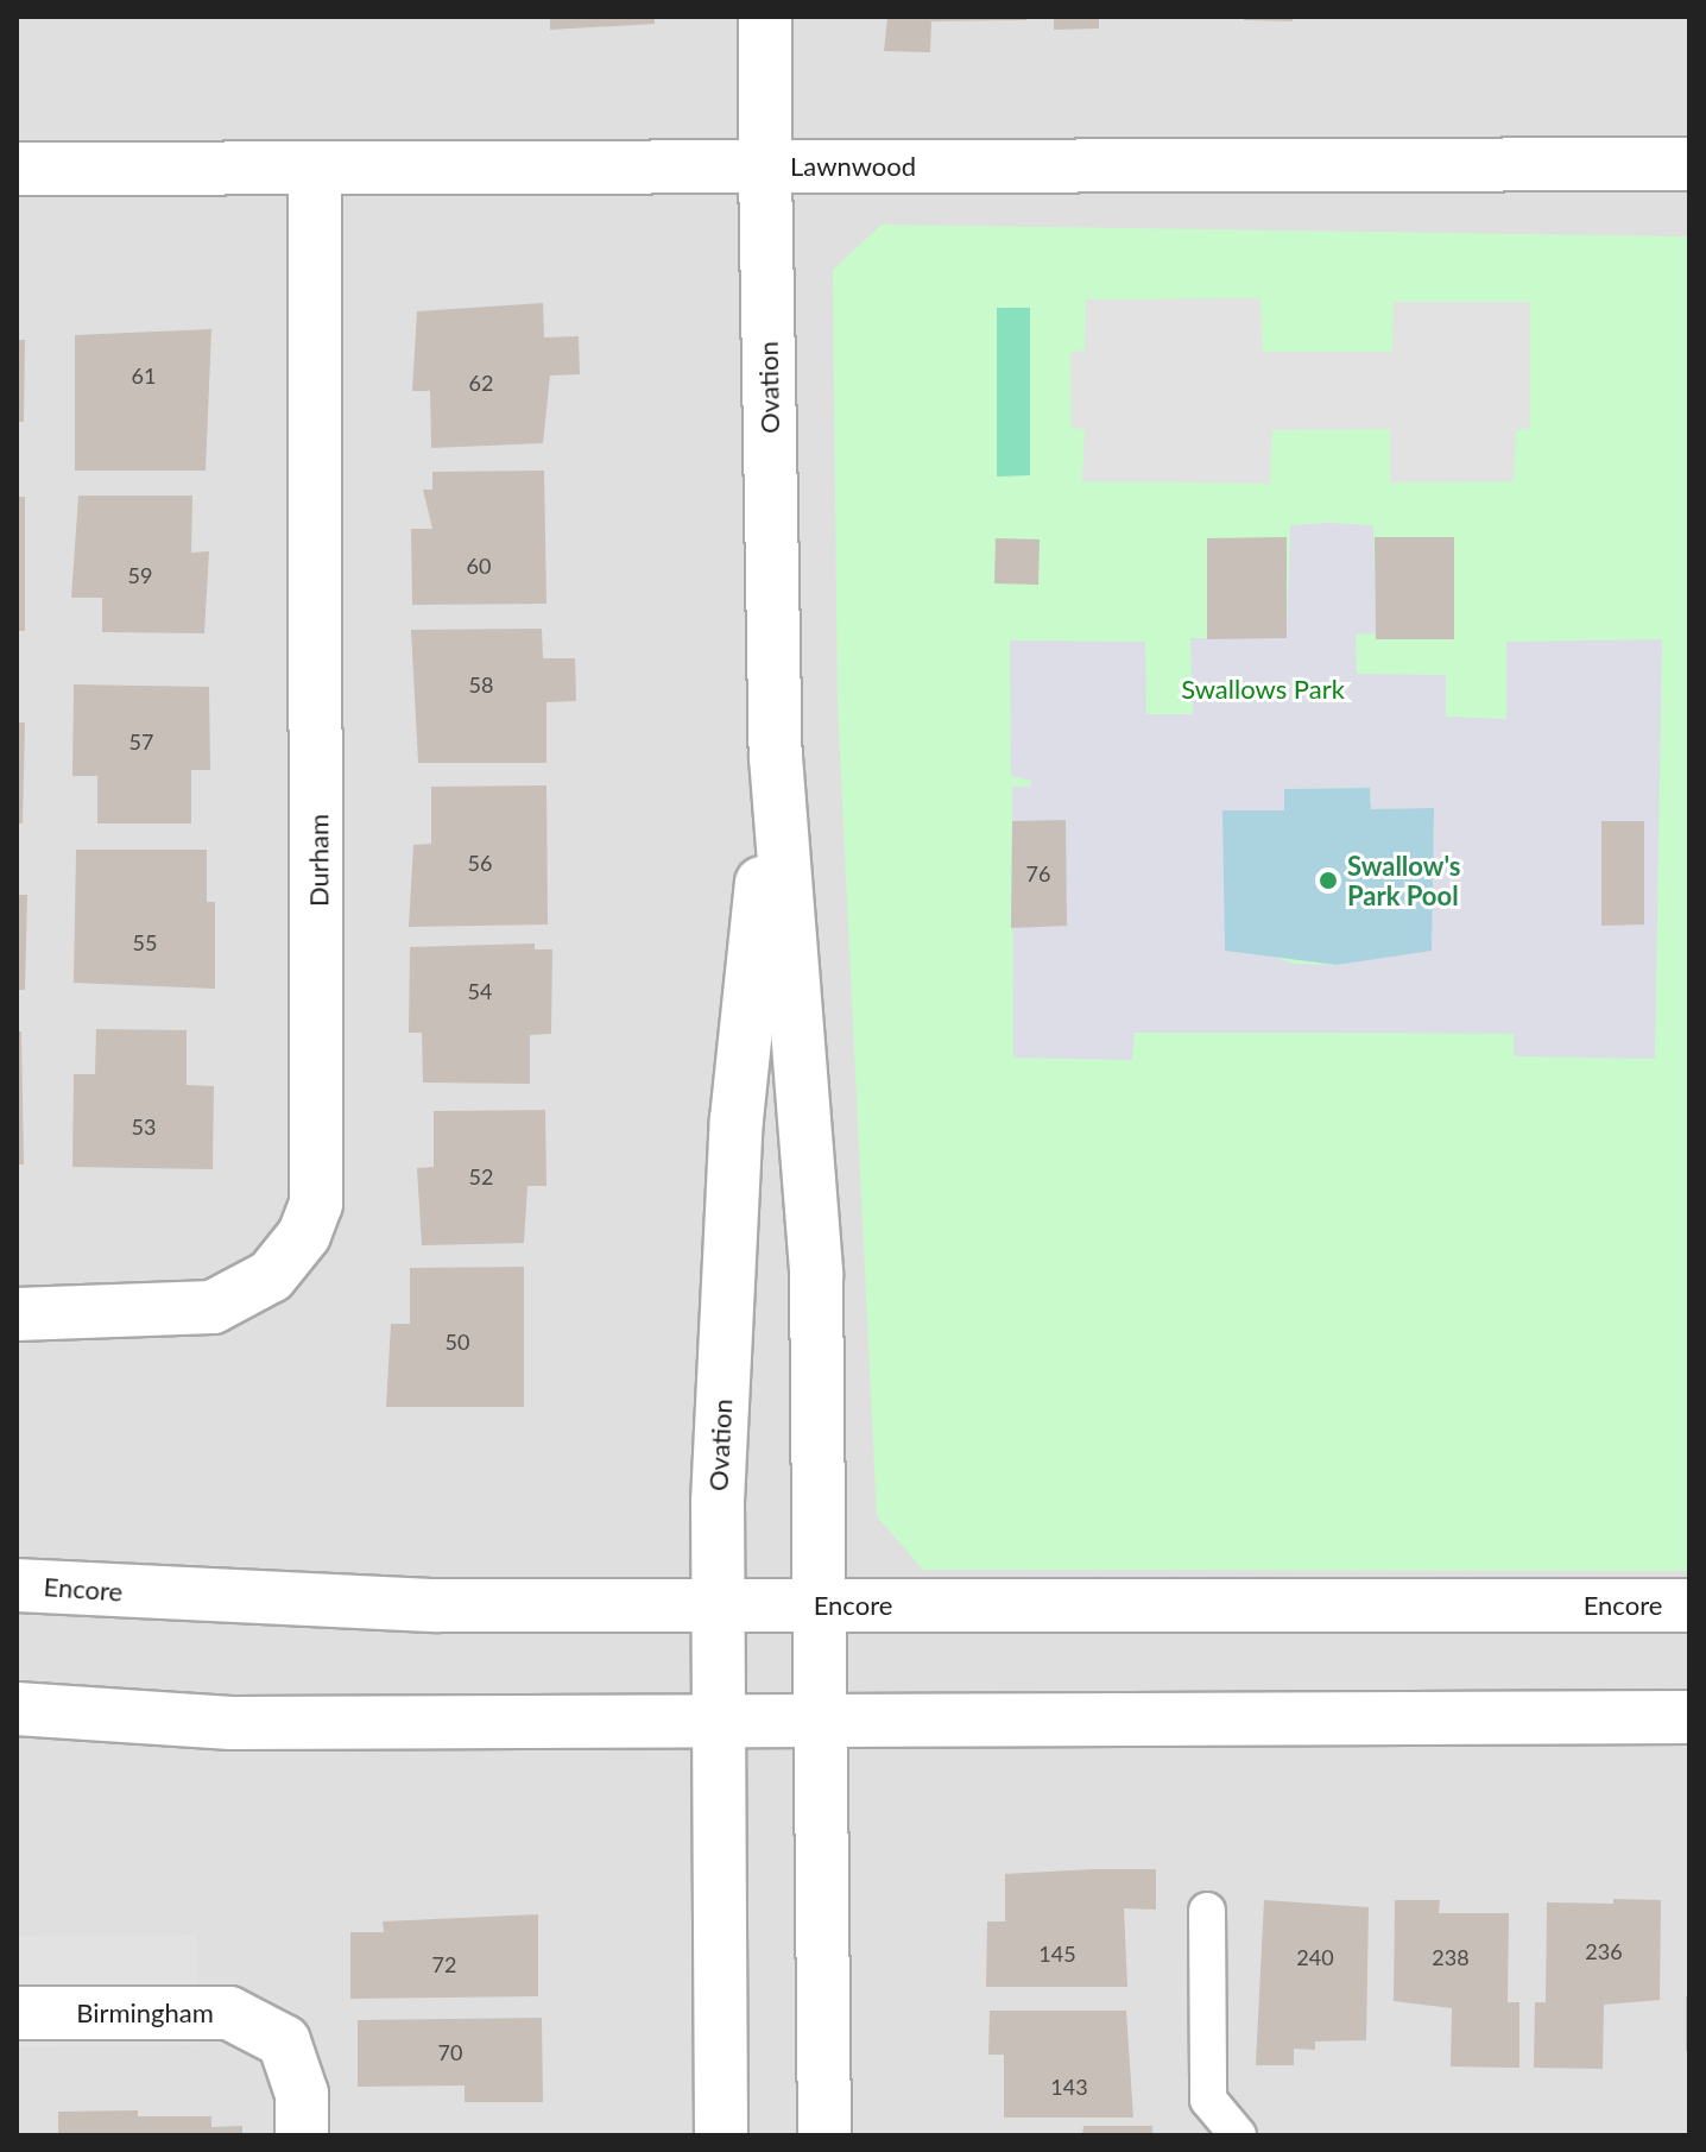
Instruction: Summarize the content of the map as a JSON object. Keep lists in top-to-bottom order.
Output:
{
  "streets": {
    "street": [
      "Lawnwood",
      "Ovation",
      "Durham",
      "Encore",
      "Birmingham"
    ]
  },
  "crossings": [
    ["Lawnwood", "Ovation"],
    ["Lawnwood", "Durham"],
    ["Ovation", "Encore"]
  ],
  "parks": ["Swallows Park"],
  "places": ["Swallow's Park Pool"],
  "house_numbers": [
    "61",
    "62",
    "60",
    "59",
    "58",
    "57",
    "56",
    "76",
    "55",
    "54",
    "53",
    "52",
    "50",
    "236",
    "145",
    "240",
    "238",
    "72",
    "70",
    "143"
  ]
}
